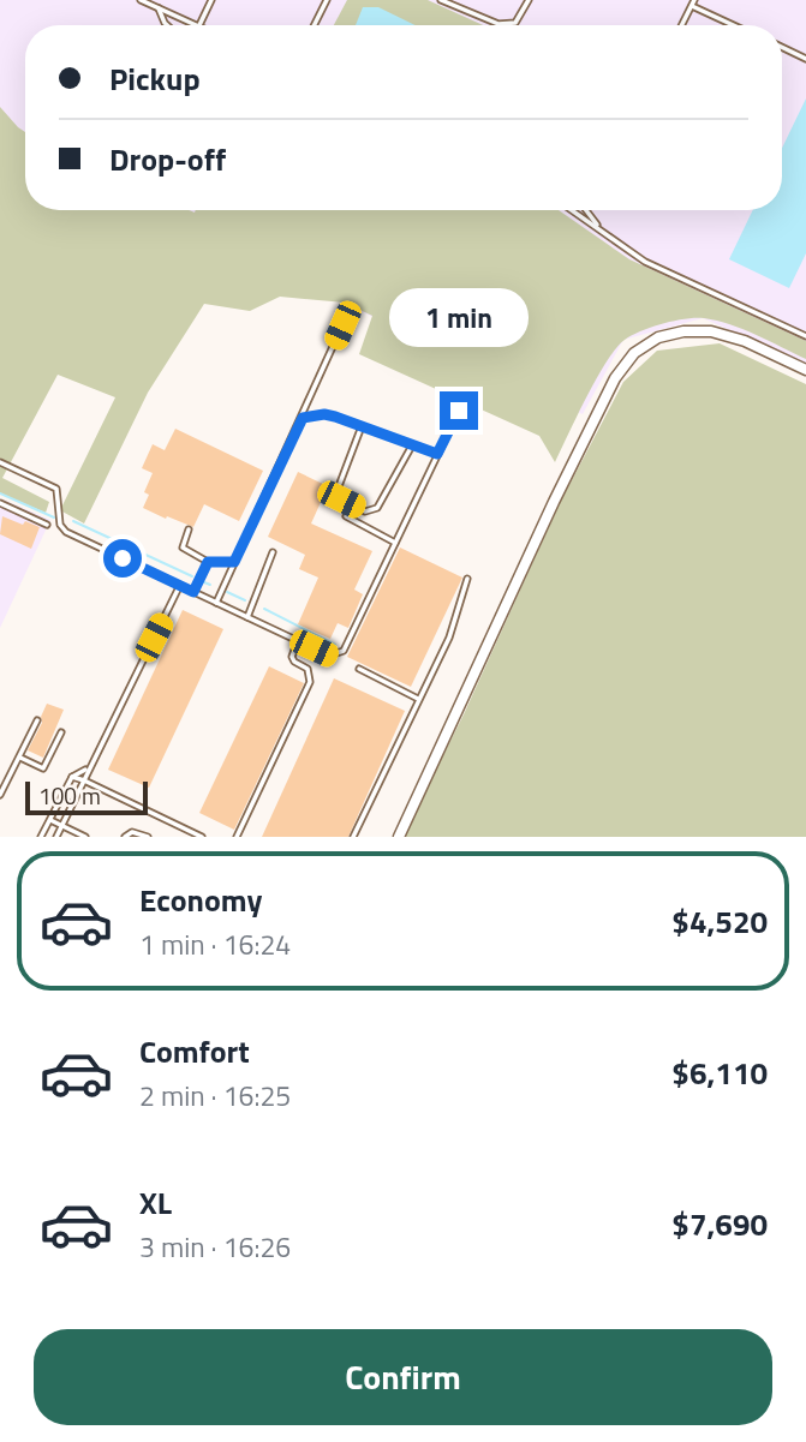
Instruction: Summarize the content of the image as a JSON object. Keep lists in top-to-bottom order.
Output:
{
  "scale_bar": "100 m",
  "page": {
    "banner": ["Pickup", "Drop-off"],
    "bubble": "1 min",
    "scale": "100 m",
    "list": [
      {
        "name": "Economy",
        "note": "1 min · 16:24",
        "value": "$4,520"
      },
      {
        "name": "Comfort",
        "note": "2 min · 16:25",
        "value": "$6,110"
      },
      {
        "name": "XL",
        "note": "3 min · 16:26",
        "value": "$7,690"
      }
    ],
    "buttons": "Confirm"
  }
}
